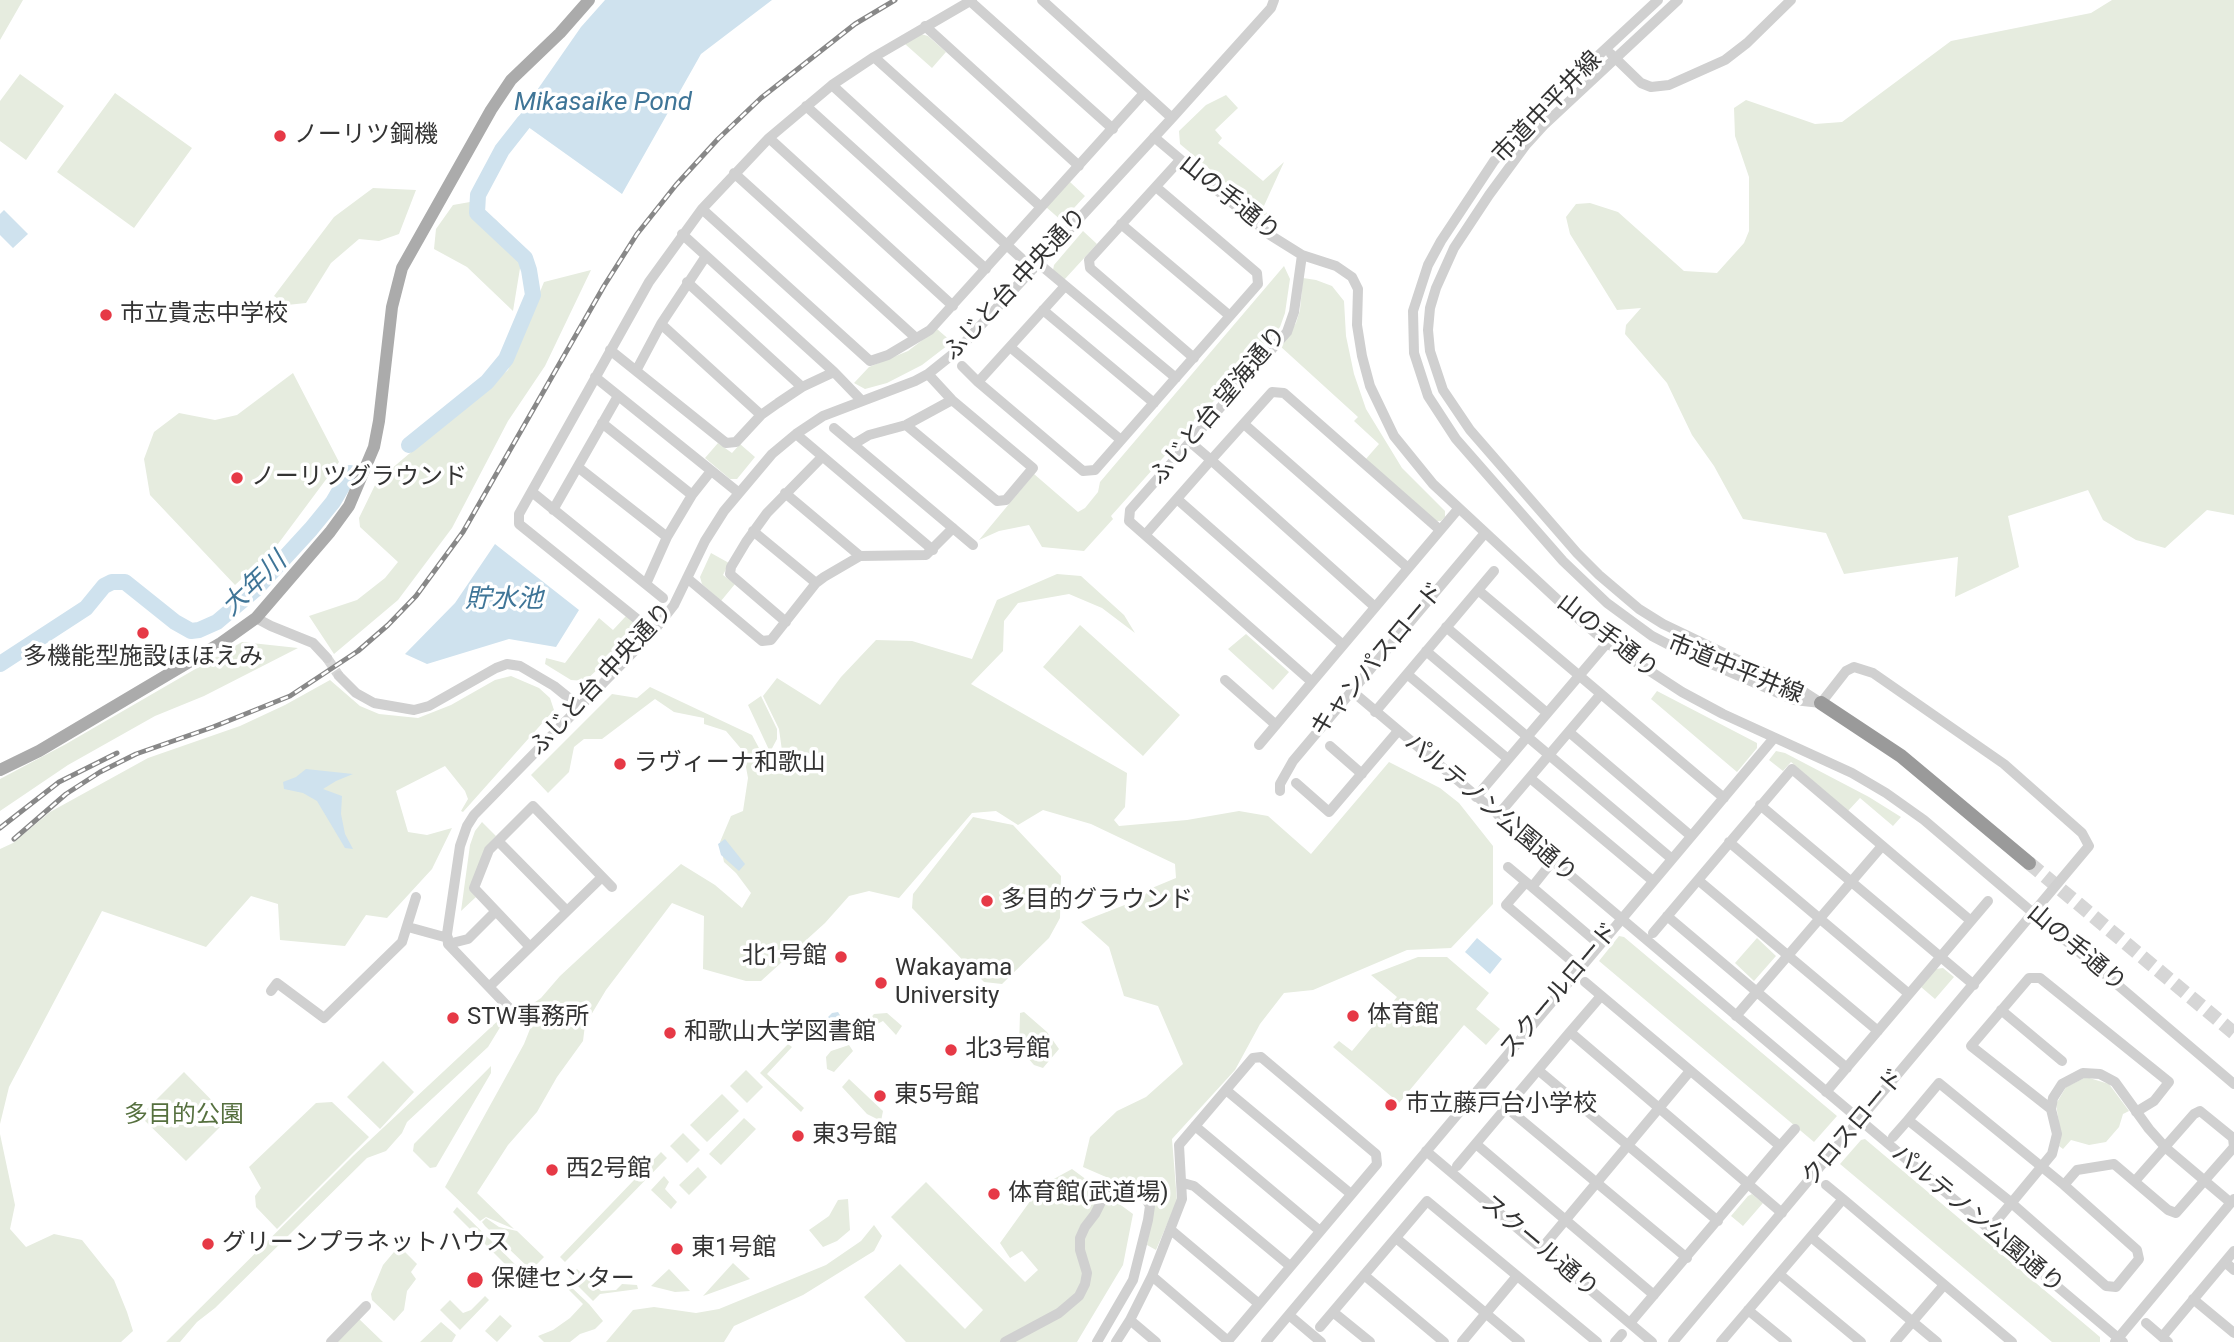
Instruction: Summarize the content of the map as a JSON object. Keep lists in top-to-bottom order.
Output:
{
  "streets": {
    "street": [
      "市道中平井線",
      "山の手通り",
      "ふじと台 中央通り",
      "ふじと台 望海通り",
      "キャンパスロード",
      "パルテノン公園通り",
      "スクールロード",
      "クロスロード",
      "スクール通り"
    ]
  },
  "crossings": [
    ["市道中平井線", "クロスロード"],
    ["山の手通り", "ふじと台 中央通り"],
    ["山の手通り", "ふじと台 望海通り"],
    ["山の手通り", "キャンパスロード"],
    ["山の手通り", "スクールロード"],
    ["山の手通り", "クロスロード"],
    ["パルテノン公園通り", "スクールロード"],
    ["パルテノン公園通り", "クロスロード"],
    ["スクールロード", "スクール通り"]
  ],
  "water": ["Mikasaike Pond", "大年川", "貯水池"],
  "parks": ["多目的公園"],
  "places": [
    "ノーリツ鋼機",
    "市立貴志中学校",
    "ノーリツグラウンド",
    "多機能型施設ほほえみ",
    "ラヴィーナ和歌山",
    "多目的グラウンド",
    "北1号館",
    "Wakayama University",
    "体育館",
    "STW事務所",
    "和歌山大学図書館",
    "北3号館",
    "東5号館",
    "市立藤戸台小学校",
    "東3号館",
    "西2号館",
    "体育館(武道場)",
    "グリーンプラネットハウス",
    "東1号館",
    "保健センター"
  ]
}
